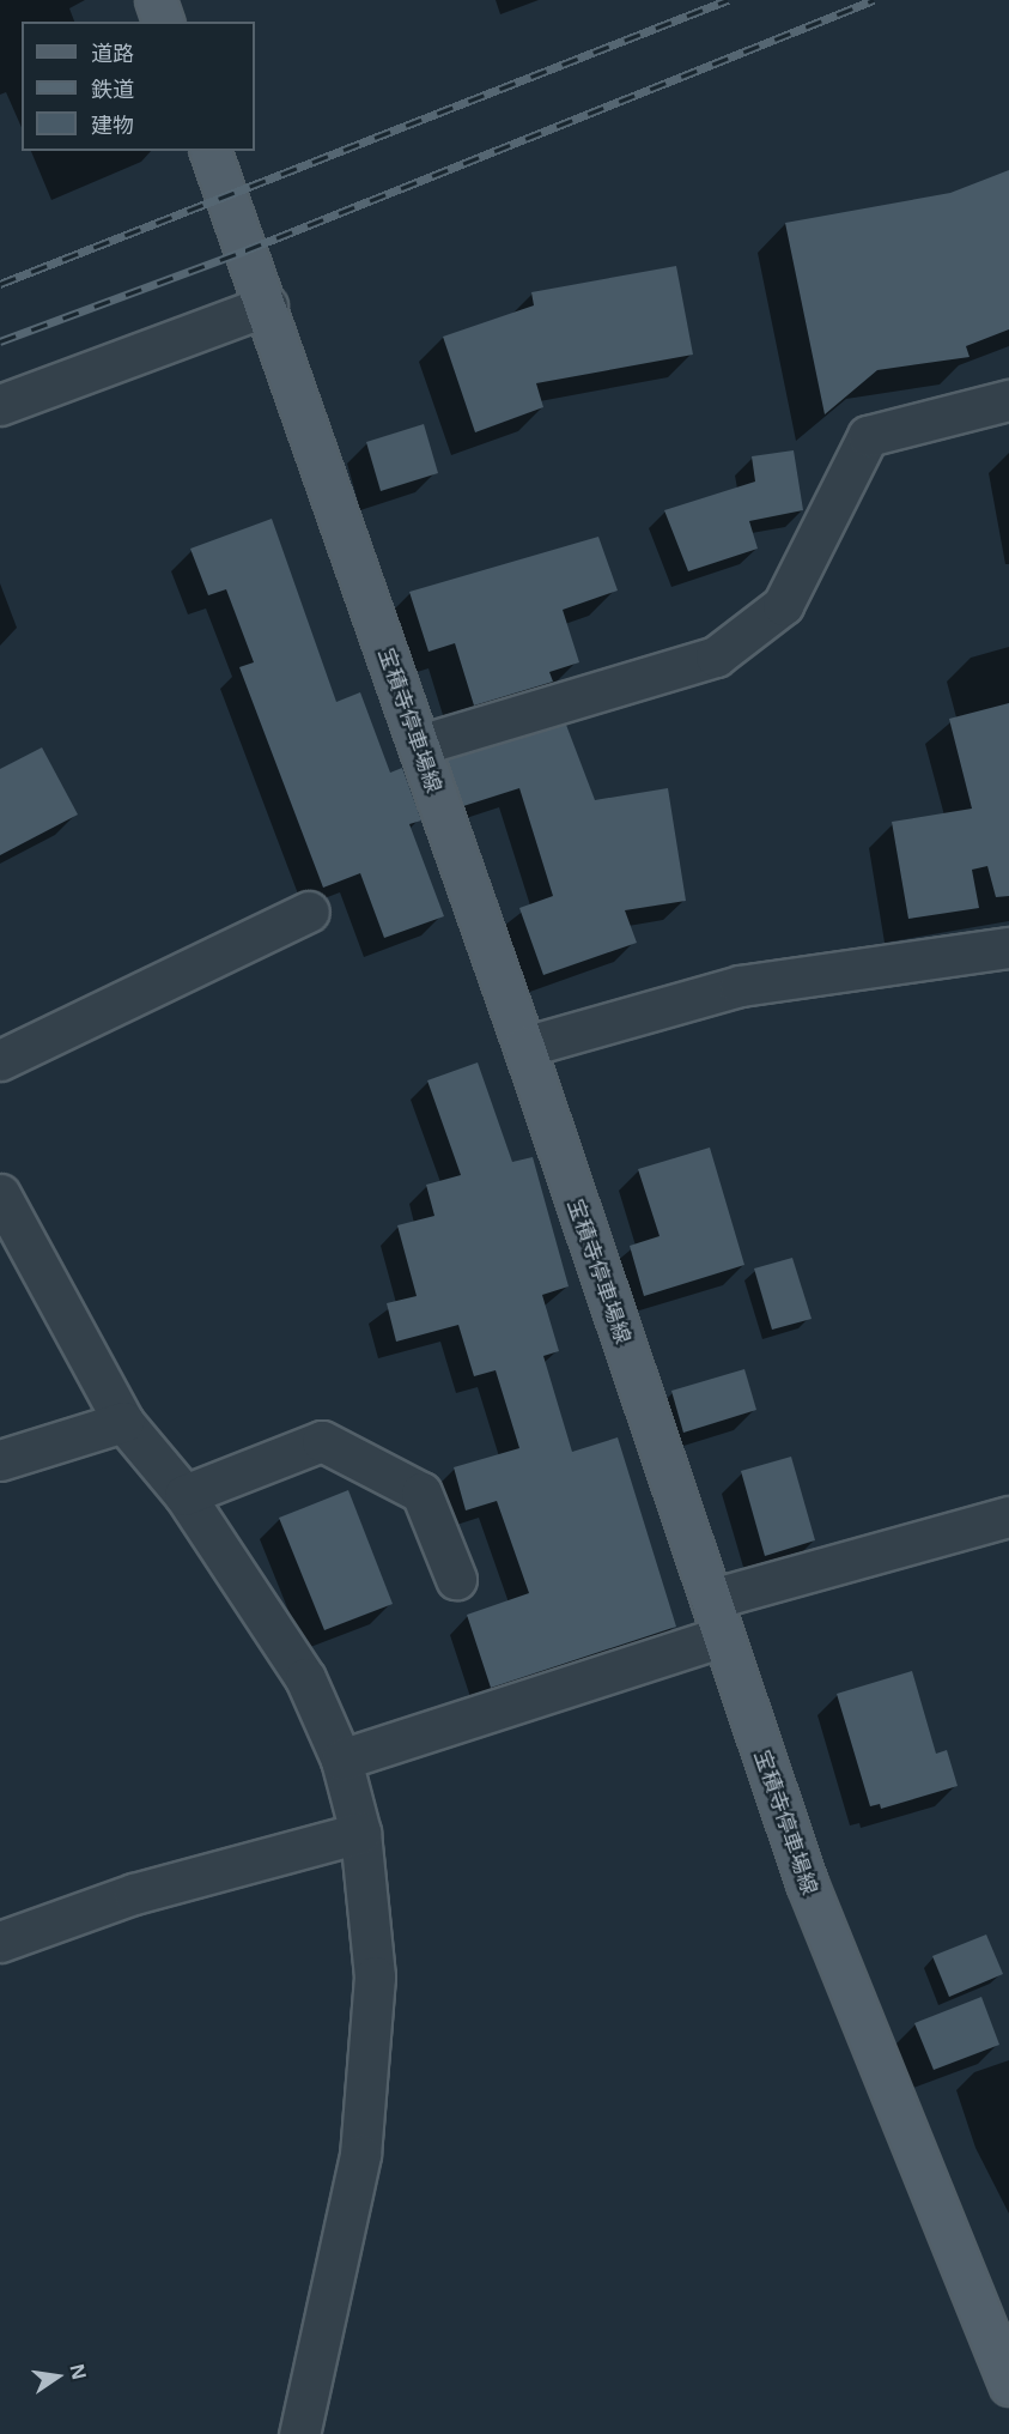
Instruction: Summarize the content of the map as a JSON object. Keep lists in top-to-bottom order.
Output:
{
  "streets": {
    "main road": ["宝積寺停車場線"]
  },
  "legend": ["道路", "鉄道", "建物"],
  "north": "right"
}
